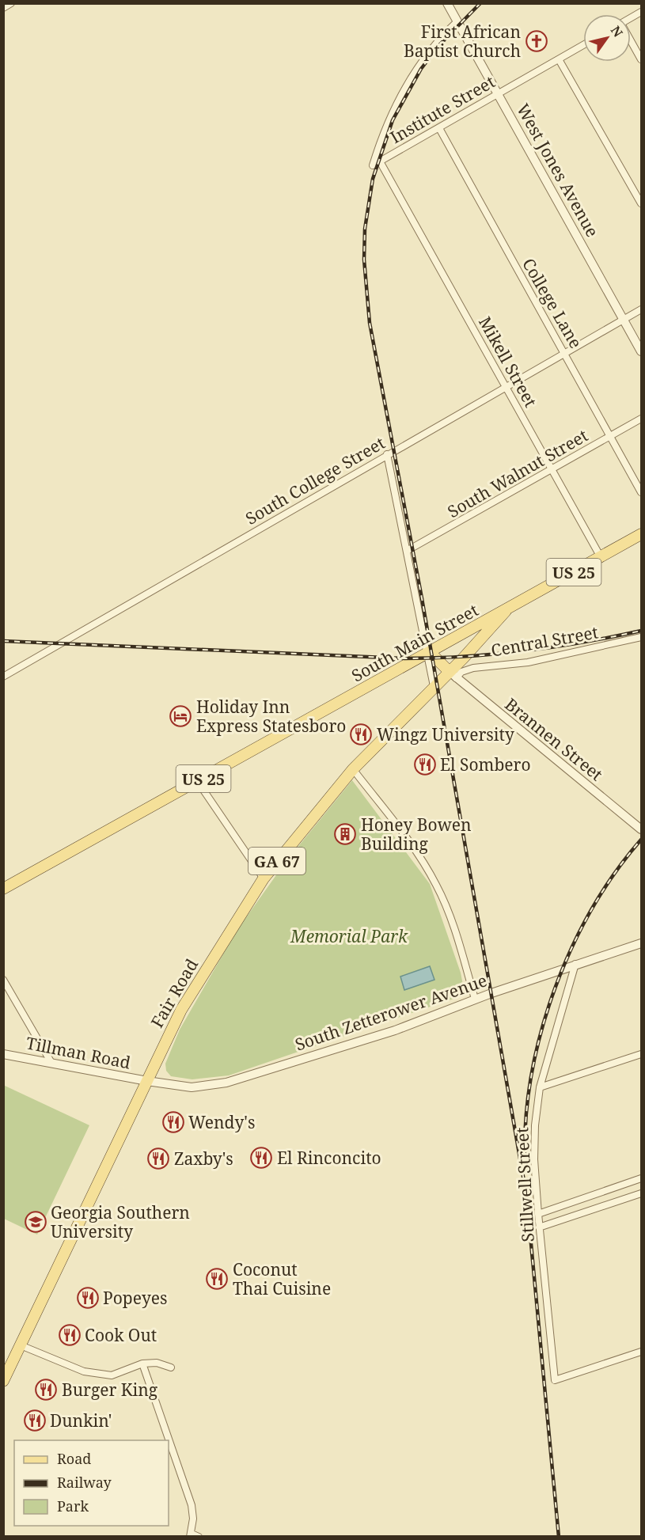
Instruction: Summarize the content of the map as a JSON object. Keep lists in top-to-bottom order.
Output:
{
  "streets": {
    "main road": [
      "US 25",
      "South Main Street",
      "GA 67",
      "Fair Road"
    ],
    "street": [
      "Institute Street",
      "West Jones Avenue",
      "College Lane",
      "Mikell Street",
      "South Walnut Street",
      "South College Street",
      "Central Street",
      "Brannen Street",
      "South Zetterower Avenue",
      "Tillman Road",
      "Stillwell Street"
    ]
  },
  "crossings": [
    ["Institute Street", "West Jones Avenue"],
    ["Institute Street", "College Lane"],
    ["Institute Street", "Mikell Street"],
    ["West Jones Avenue", "South College Street"],
    ["College Lane", "South Walnut Street"],
    ["College Lane", "South College Street"],
    ["Mikell Street", "South Walnut Street"],
    ["Mikell Street", "South College Street"],
    ["Mikell Street", "South Main Street"],
    ["Central Street", "Brannen Street"],
    ["Central Street", "GA 67"],
    ["Central Street", "Fair Road"],
    ["South Main Street", "GA 67"],
    ["Brannen Street", "GA 67"],
    ["Brannen Street", "Fair Road"],
    ["GA 67", "Fair Road"],
    ["Fair Road", "South Zetterower Avenue"],
    ["Fair Road", "Tillman Road"],
    ["South Zetterower Avenue", "Tillman Road"],
    ["South Zetterower Avenue", "Stillwell Street"]
  ],
  "parks": ["Memorial Park"],
  "places": {
    "church": ["First African Baptist Church"],
    "hotel": ["Holiday Inn Express Statesboro"],
    "restaurant": [
      "Wingz University",
      "El Sombero",
      "Wendy's",
      "El Rinconcito",
      "Zaxby's",
      "Coconut Thai Cuisine",
      "Popeyes",
      "Cook Out",
      "Burger King",
      "Dunkin'"
    ],
    "building": ["Honey Bowen Building"],
    "school or university": ["Georgia Southern University"]
  },
  "legend": ["Road", "Railway", "Park"],
  "north": "top right"
}
